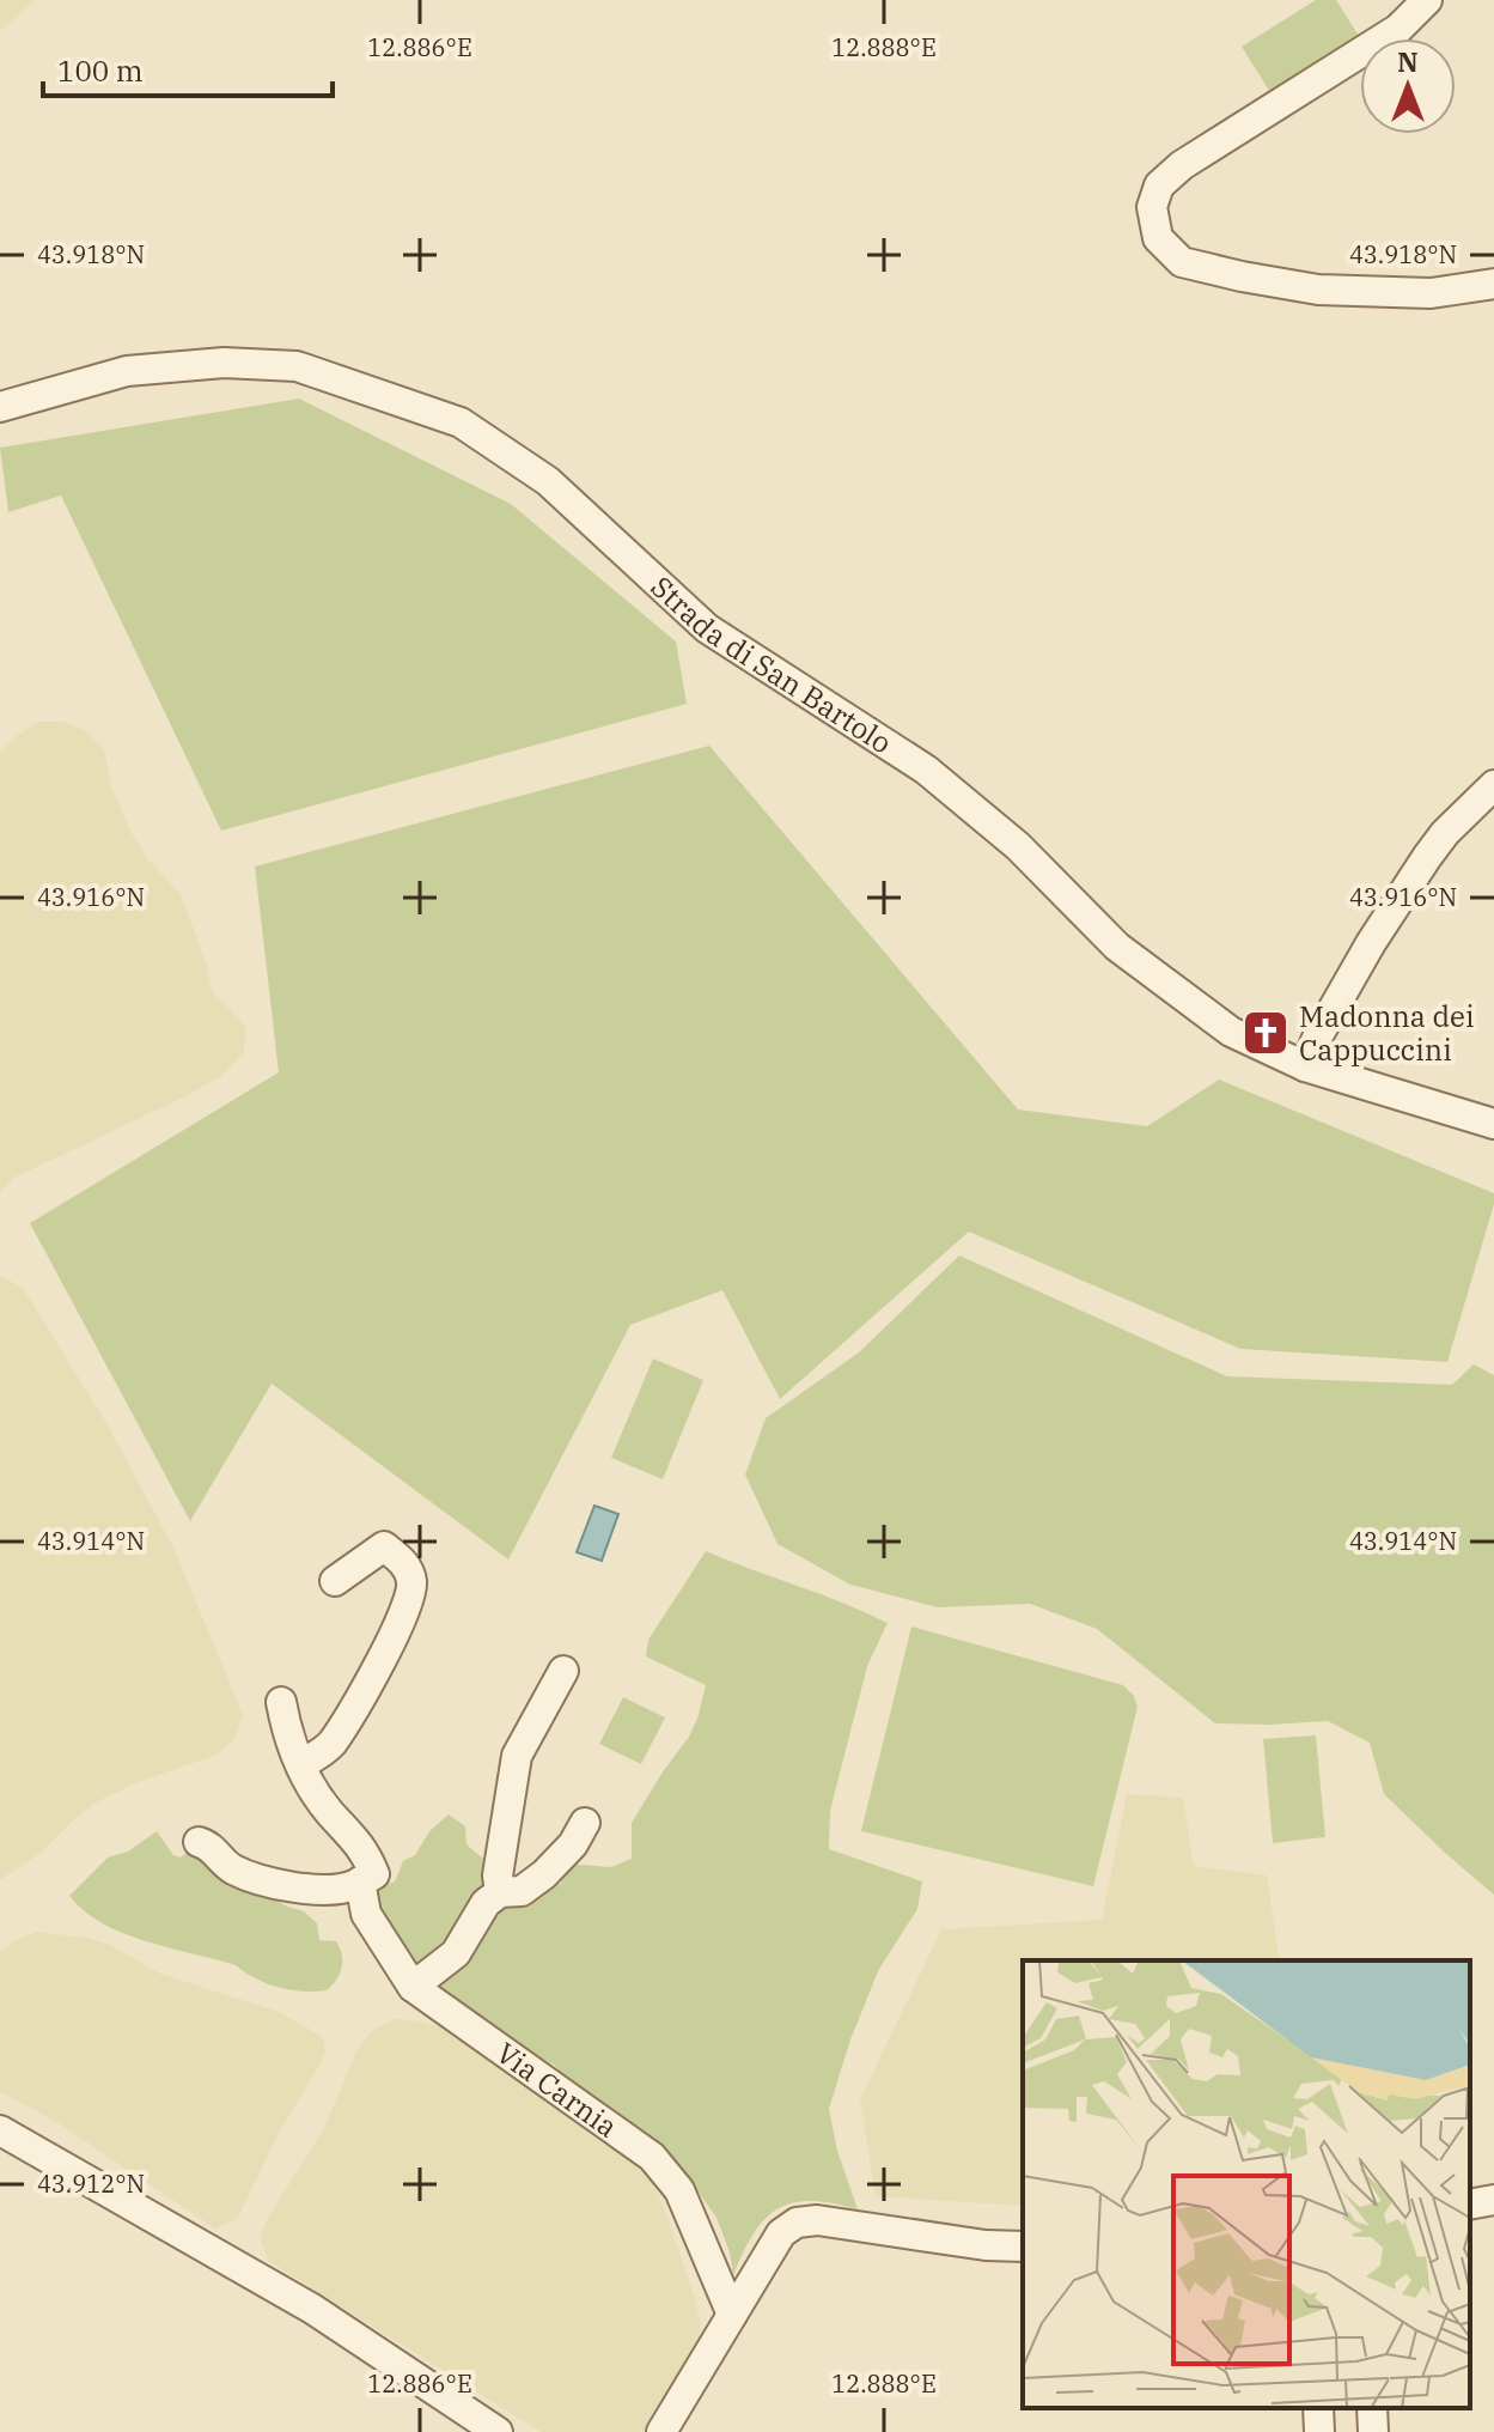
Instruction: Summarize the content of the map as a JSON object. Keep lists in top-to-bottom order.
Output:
{
  "streets": {
    "street": ["Strada di San Bartolo", "Via Carnia"]
  },
  "places": {
    "church": ["Madonna dei Cappuccini"]
  },
  "scale_bar": "100 m",
  "north": "top",
  "coordinates": [
    "12.886°E",
    "12.888°E",
    "43.918°N",
    "43.916°N",
    "43.914°N",
    "43.912°N"
  ]
}
